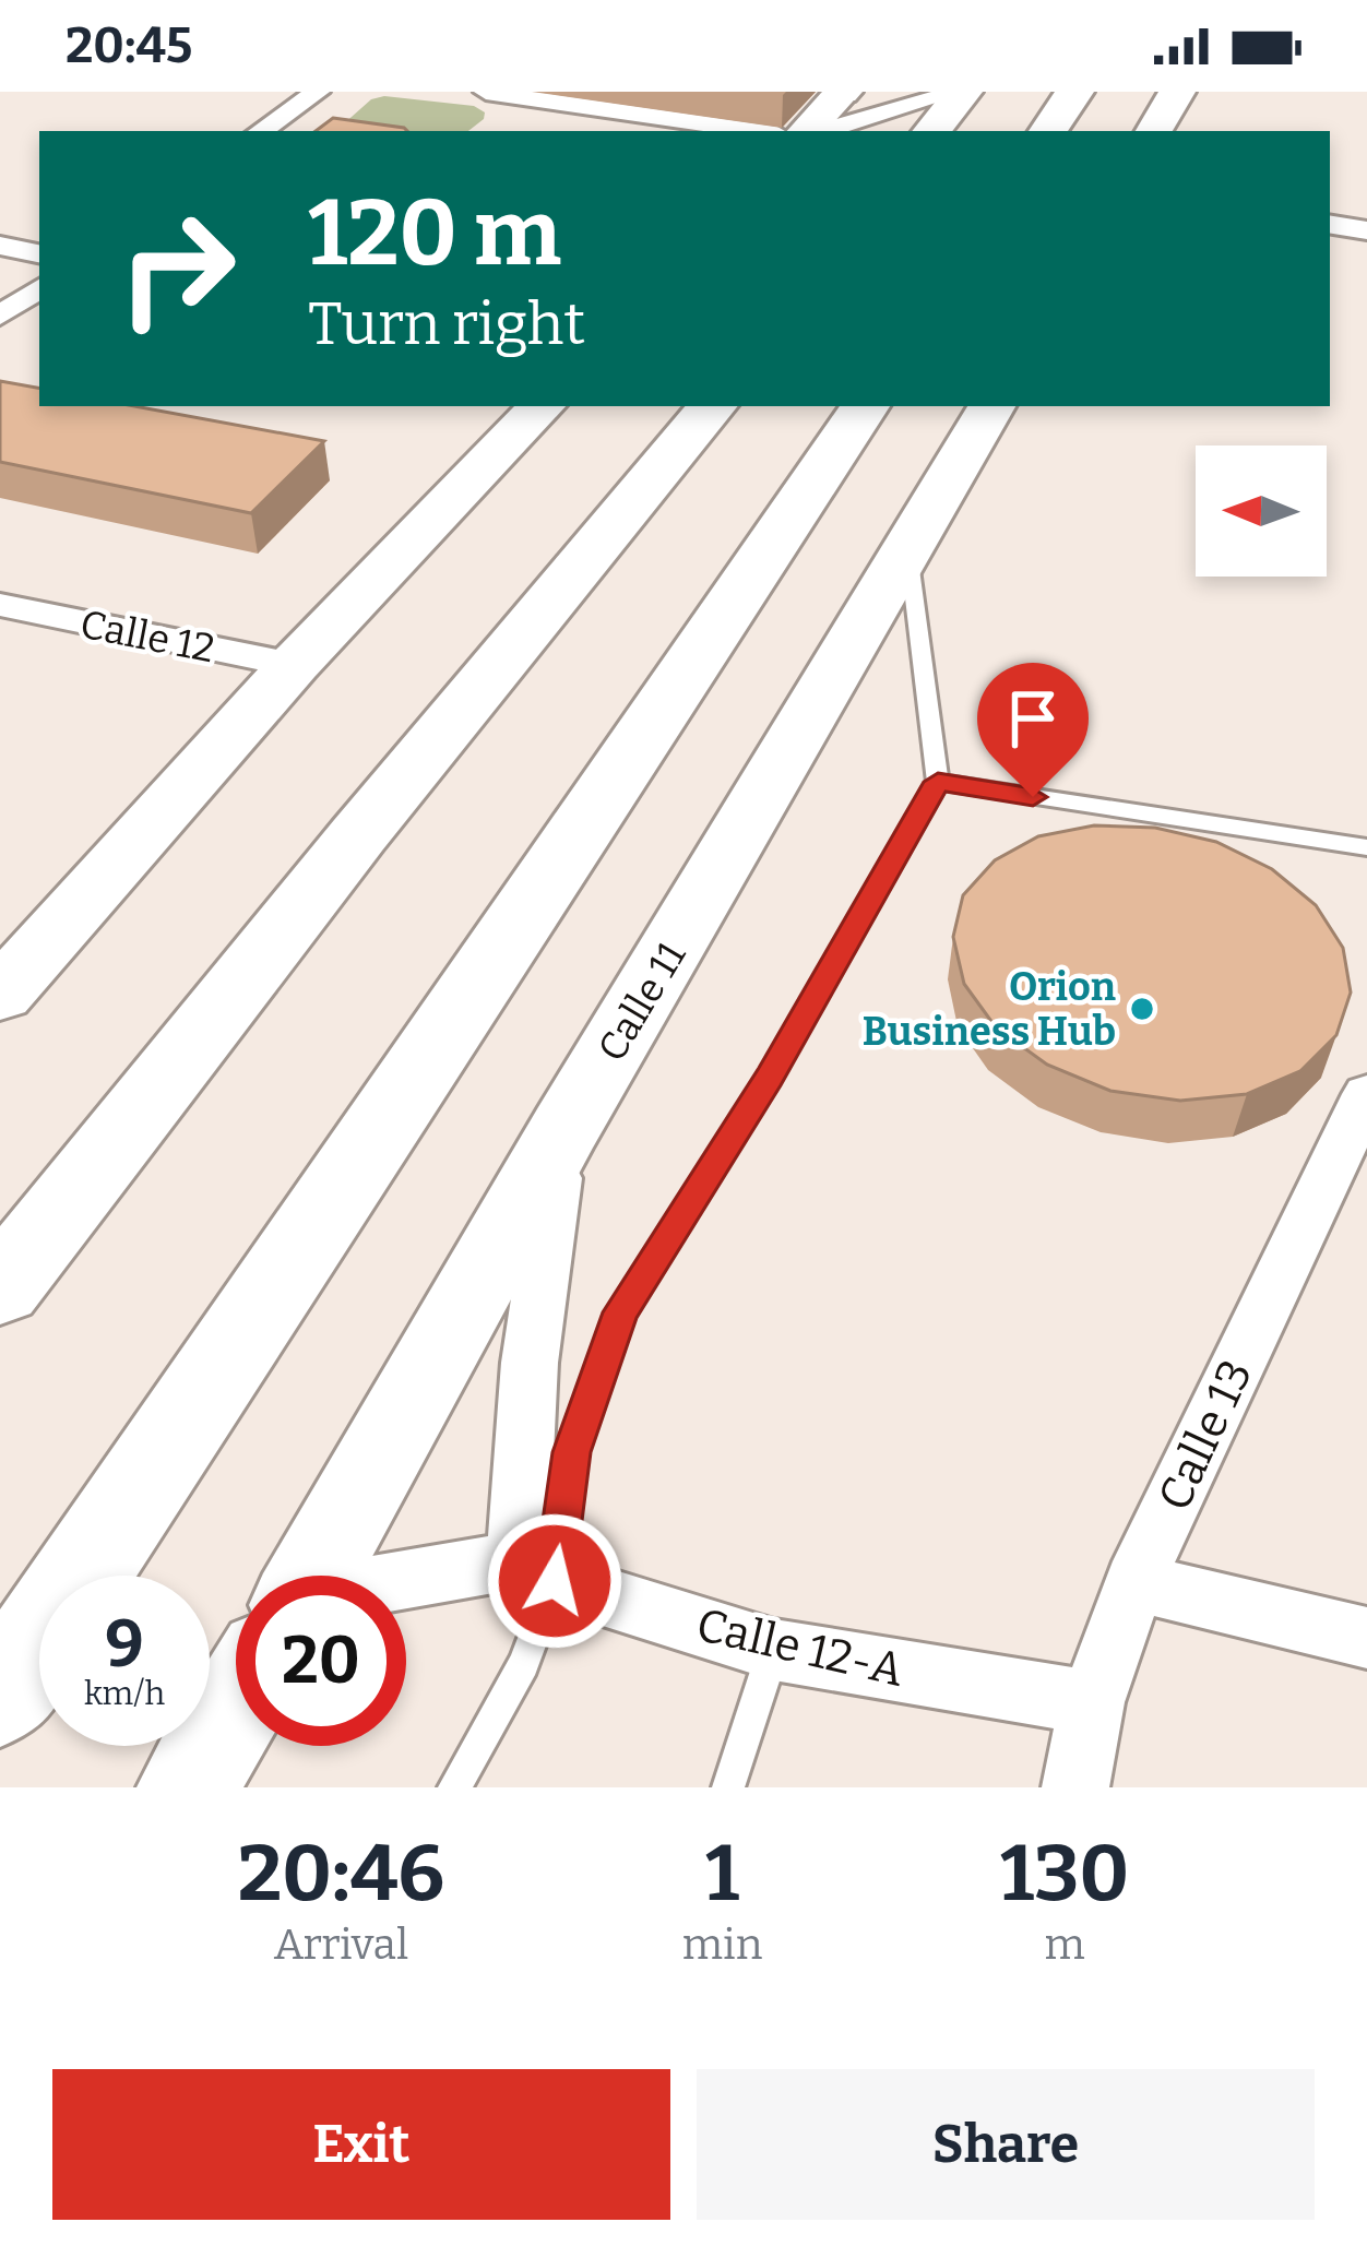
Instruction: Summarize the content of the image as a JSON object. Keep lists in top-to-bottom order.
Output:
{
  "streets": {
    "main road": ["Calle 11"],
    "street": ["Calle 12", "Calle 13", "Calle 12-A"]
  },
  "crossings": [
    ["Calle 13", "Calle 12-A"]
  ],
  "places": ["Orion Business Hub"],
  "north": "left",
  "page": {
    "status": "20:45",
    "turn": ["120 m", "Turn right"],
    "speed": "9 km/h",
    "limit": "20",
    "eta": [
      "20:46",
      "Arrival",
      "1",
      "min",
      "130",
      "m"
    ],
    "buttons": ["Exit", "Share"]
  }
}
